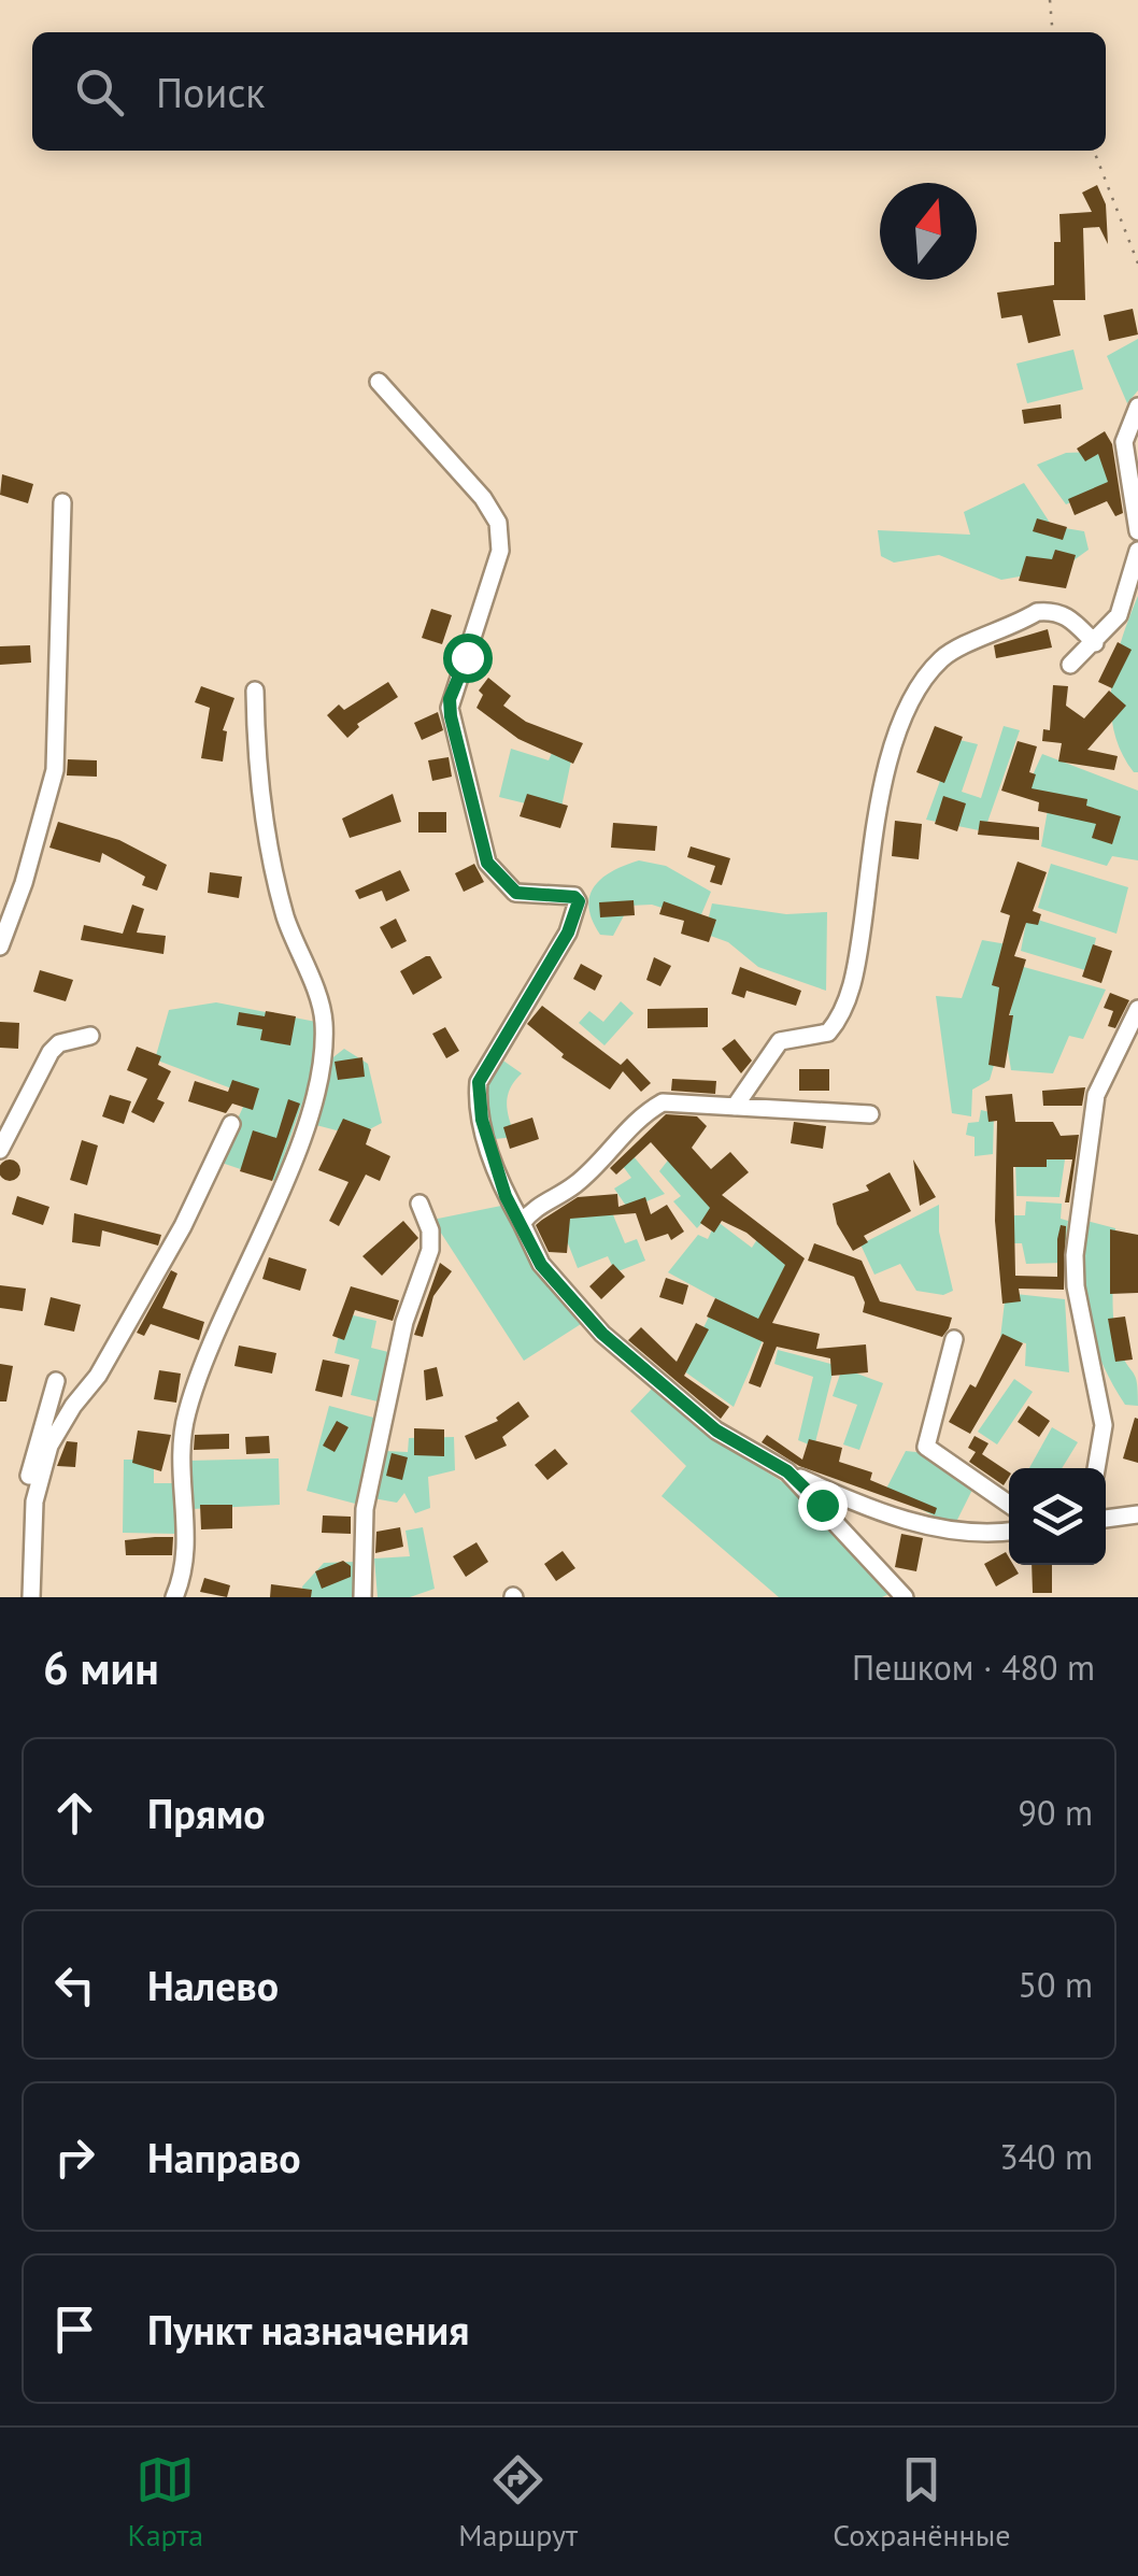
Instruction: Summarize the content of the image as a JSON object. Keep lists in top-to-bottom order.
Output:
{
  "north": "top",
  "page": {
    "search": "Поиск",
    "heading": ["6 мин", "Пешком · 480 m"],
    "list": [
      ["Прямо", "90 m"],
      ["Налево", "50 m"],
      ["Направо", "340 m"],
      "Пункт назначения"
    ],
    "nav": ["Карта", "Маршрут", "Сохранённые"]
  }
}
